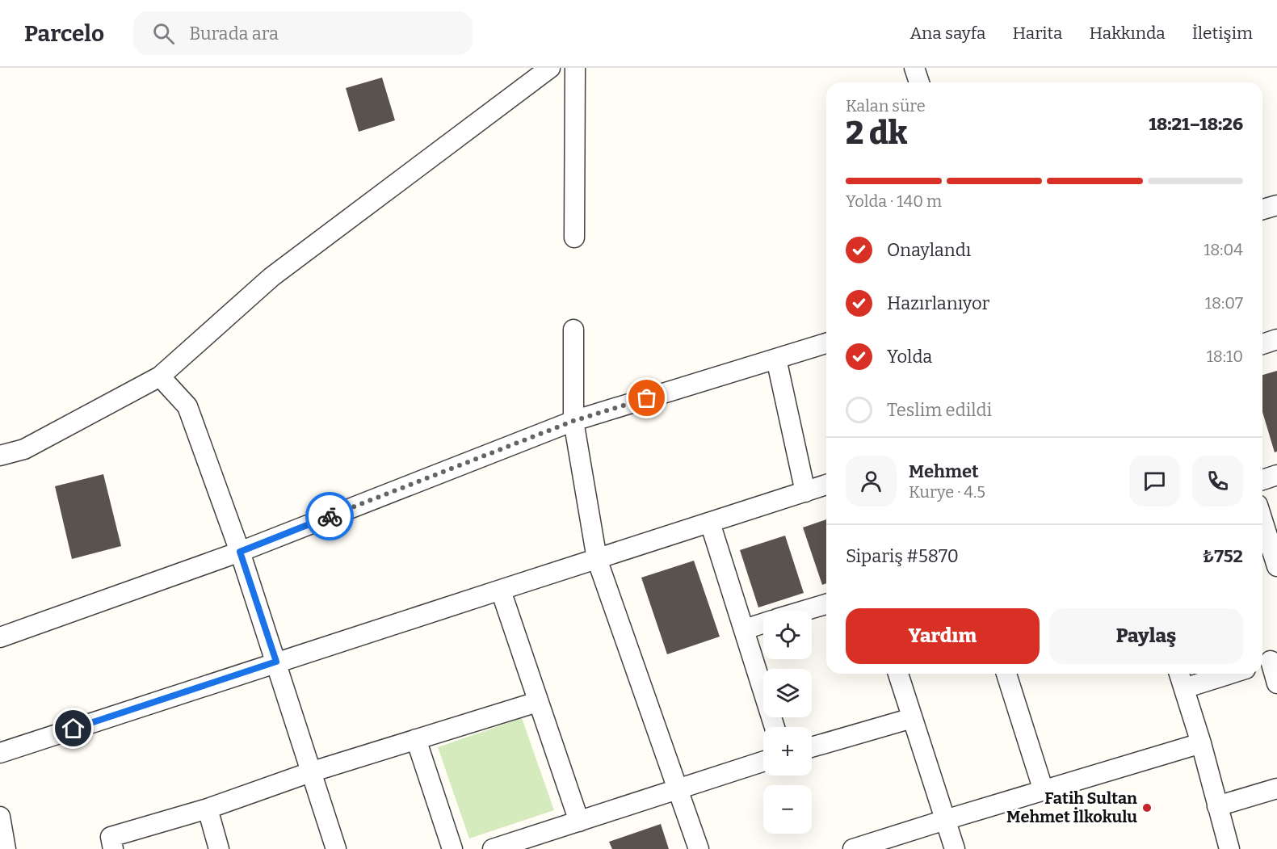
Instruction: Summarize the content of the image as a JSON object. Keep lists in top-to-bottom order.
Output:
{
  "places": ["Fatih Sultan Mehmet İlkokulu"],
  "page": {
    "header": "Parcelo",
    "search": "Burada ara",
    "nav": [
      "Ana sayfa",
      "Harita",
      "Hakkında",
      "İletişim"
    ],
    "heading": ["2 dk", "Kalan süre", "18:21–18:26"],
    "panel": [
      "Mehmet",
      "Kurye · 4.5",
      "Sipariş #5870",
      "₺752"
    ],
    "bar": "Yolda · 140 m",
    "list": [
      ["Onaylandı", "18:04"],
      ["Hazırlanıyor", "18:07"],
      ["Yolda", "18:10"],
      "Teslim edildi"
    ],
    "buttons": ["Yardım", "Paylaş"],
    "map_buttons": ["+", "−"]
  }
}
